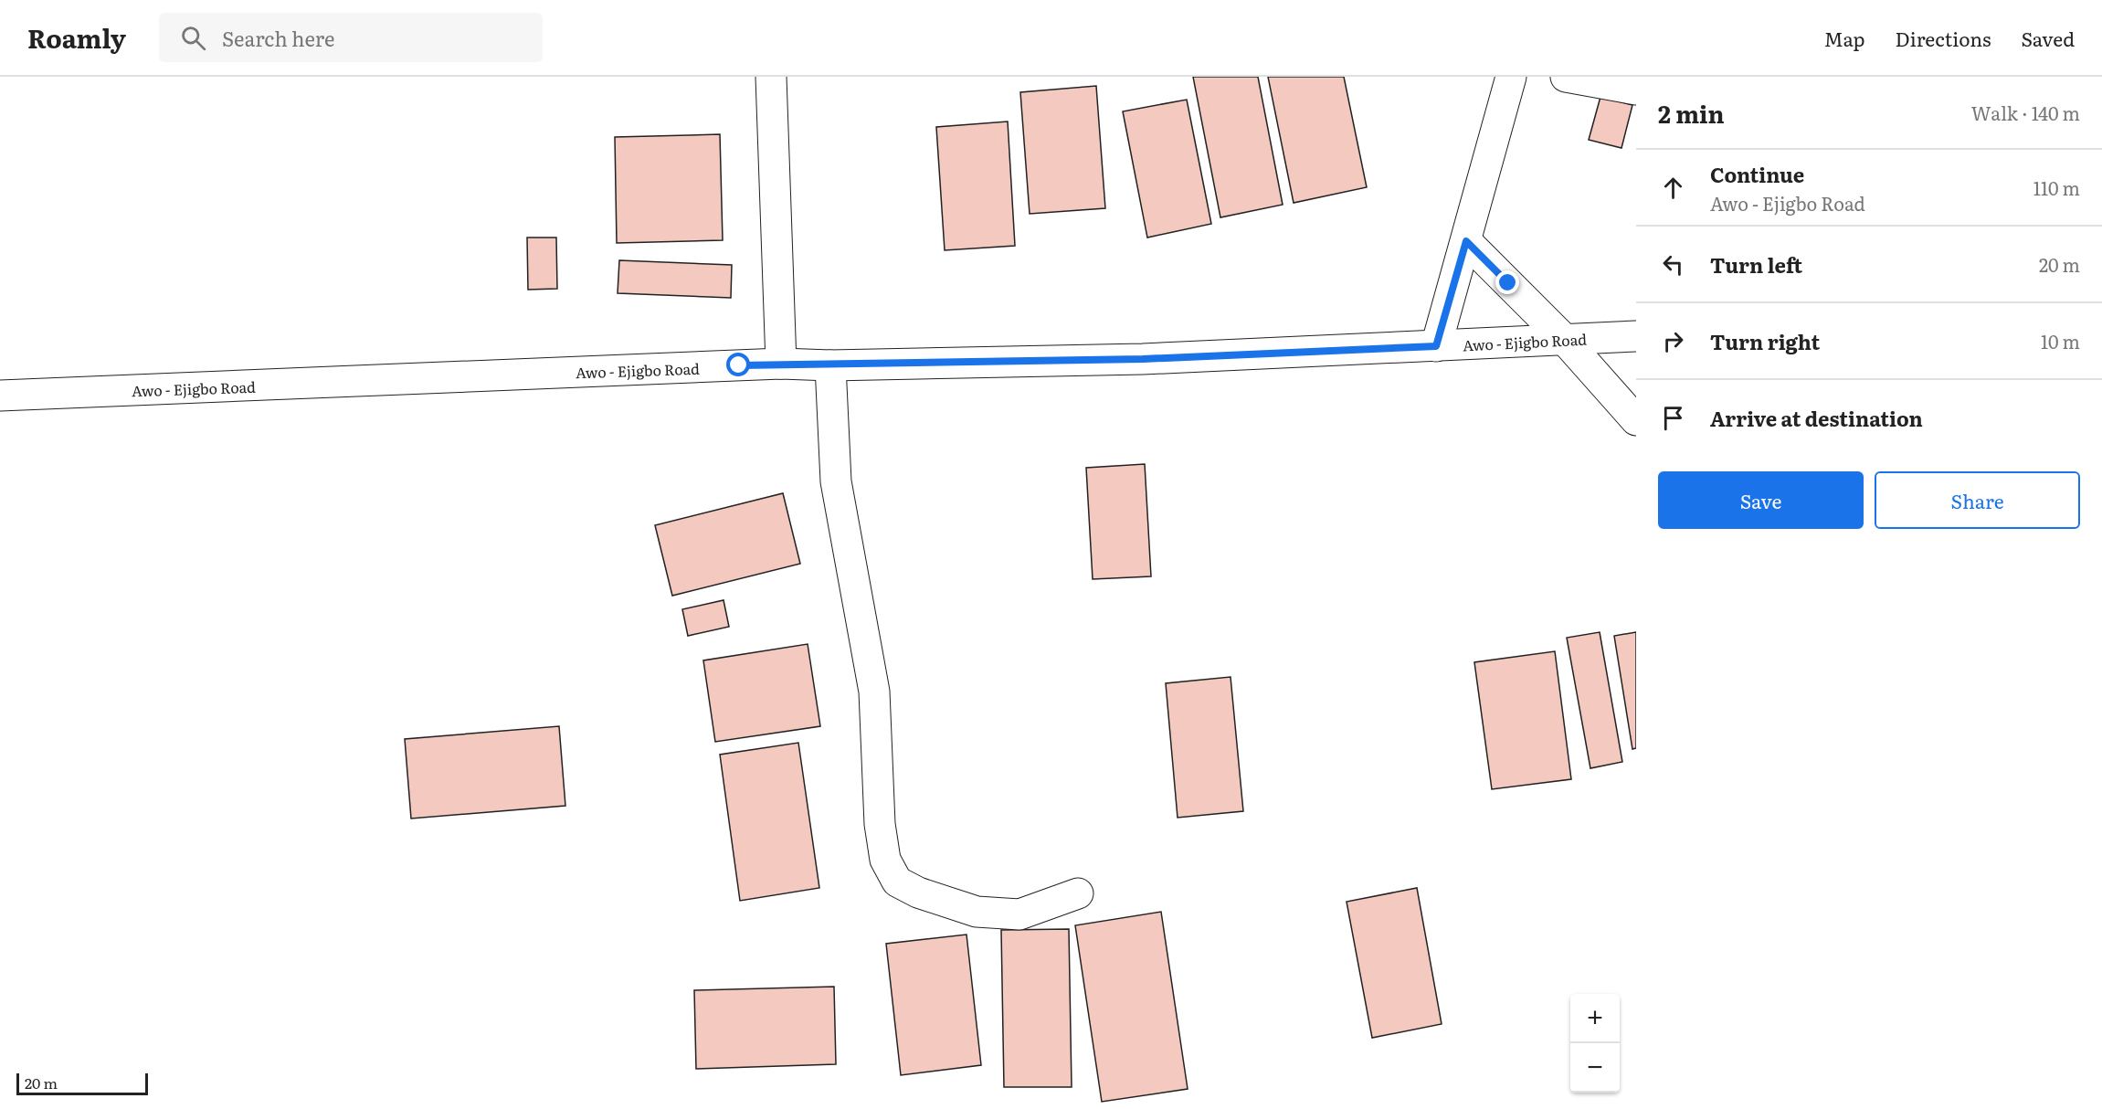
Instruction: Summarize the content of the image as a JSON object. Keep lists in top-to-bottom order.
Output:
{
  "streets": {
    "main road": ["Awo - Ejigbo Road"]
  },
  "scale_bar": "20 m",
  "page": {
    "header": "Roamly",
    "search": "Search here",
    "nav": ["Map", "Directions", "Saved"],
    "heading": ["2 min", "Walk · 140 m"],
    "list": [
      ["Continue", "Awo - Ejigbo Road", "110 m"],
      ["Turn left", "20 m"],
      ["Turn right", "10 m"],
      "Arrive at destination"
    ],
    "buttons": ["Save", "Share"],
    "map_buttons": ["+", "−"],
    "scale": "20 m"
  }
}
